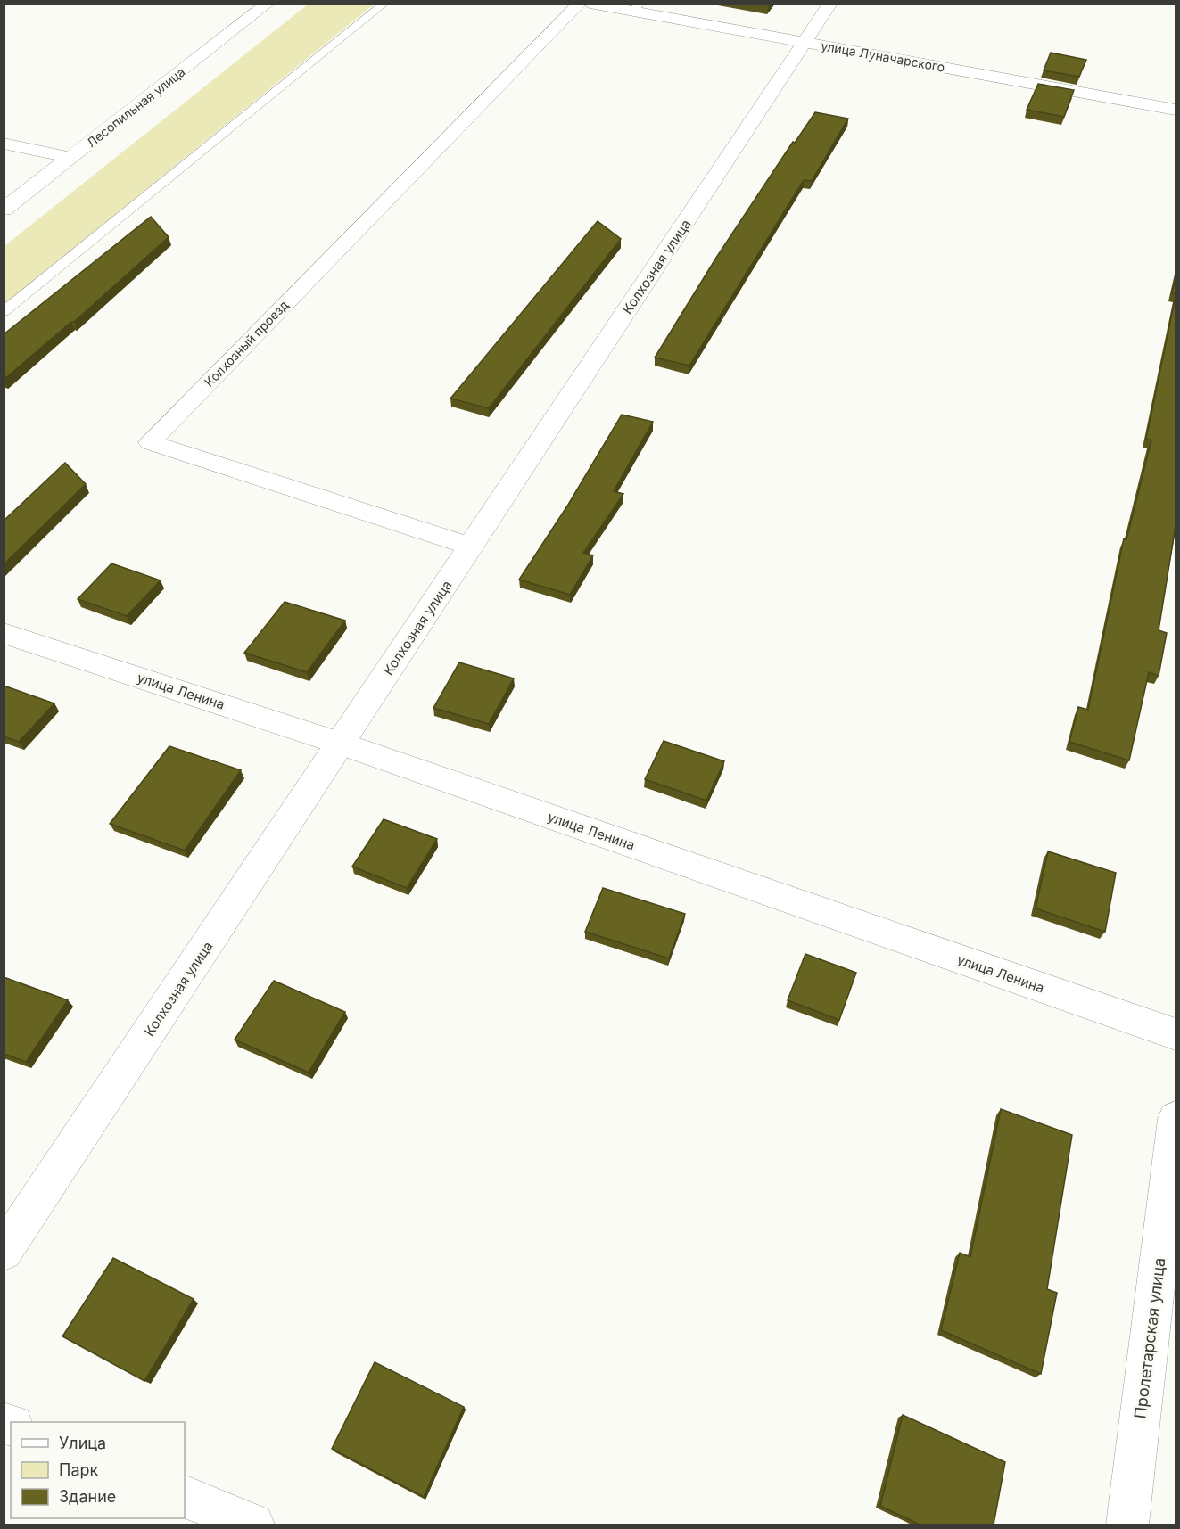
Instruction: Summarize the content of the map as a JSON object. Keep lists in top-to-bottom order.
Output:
{
  "streets": {
    "street": [
      "улица Луначарского",
      "Лесопильная улица",
      "Колхозная улица",
      "Колхозный проезд",
      "улица Ленина",
      "Пролетарская улица"
    ]
  },
  "crossings": [
    ["улица Луначарского", "Колхозная улица"],
    ["Колхозная улица", "Колхозный проезд"],
    ["Колхозная улица", "улица Ленина"]
  ],
  "legend": ["Улица", "Парк", "Здание"]
}
